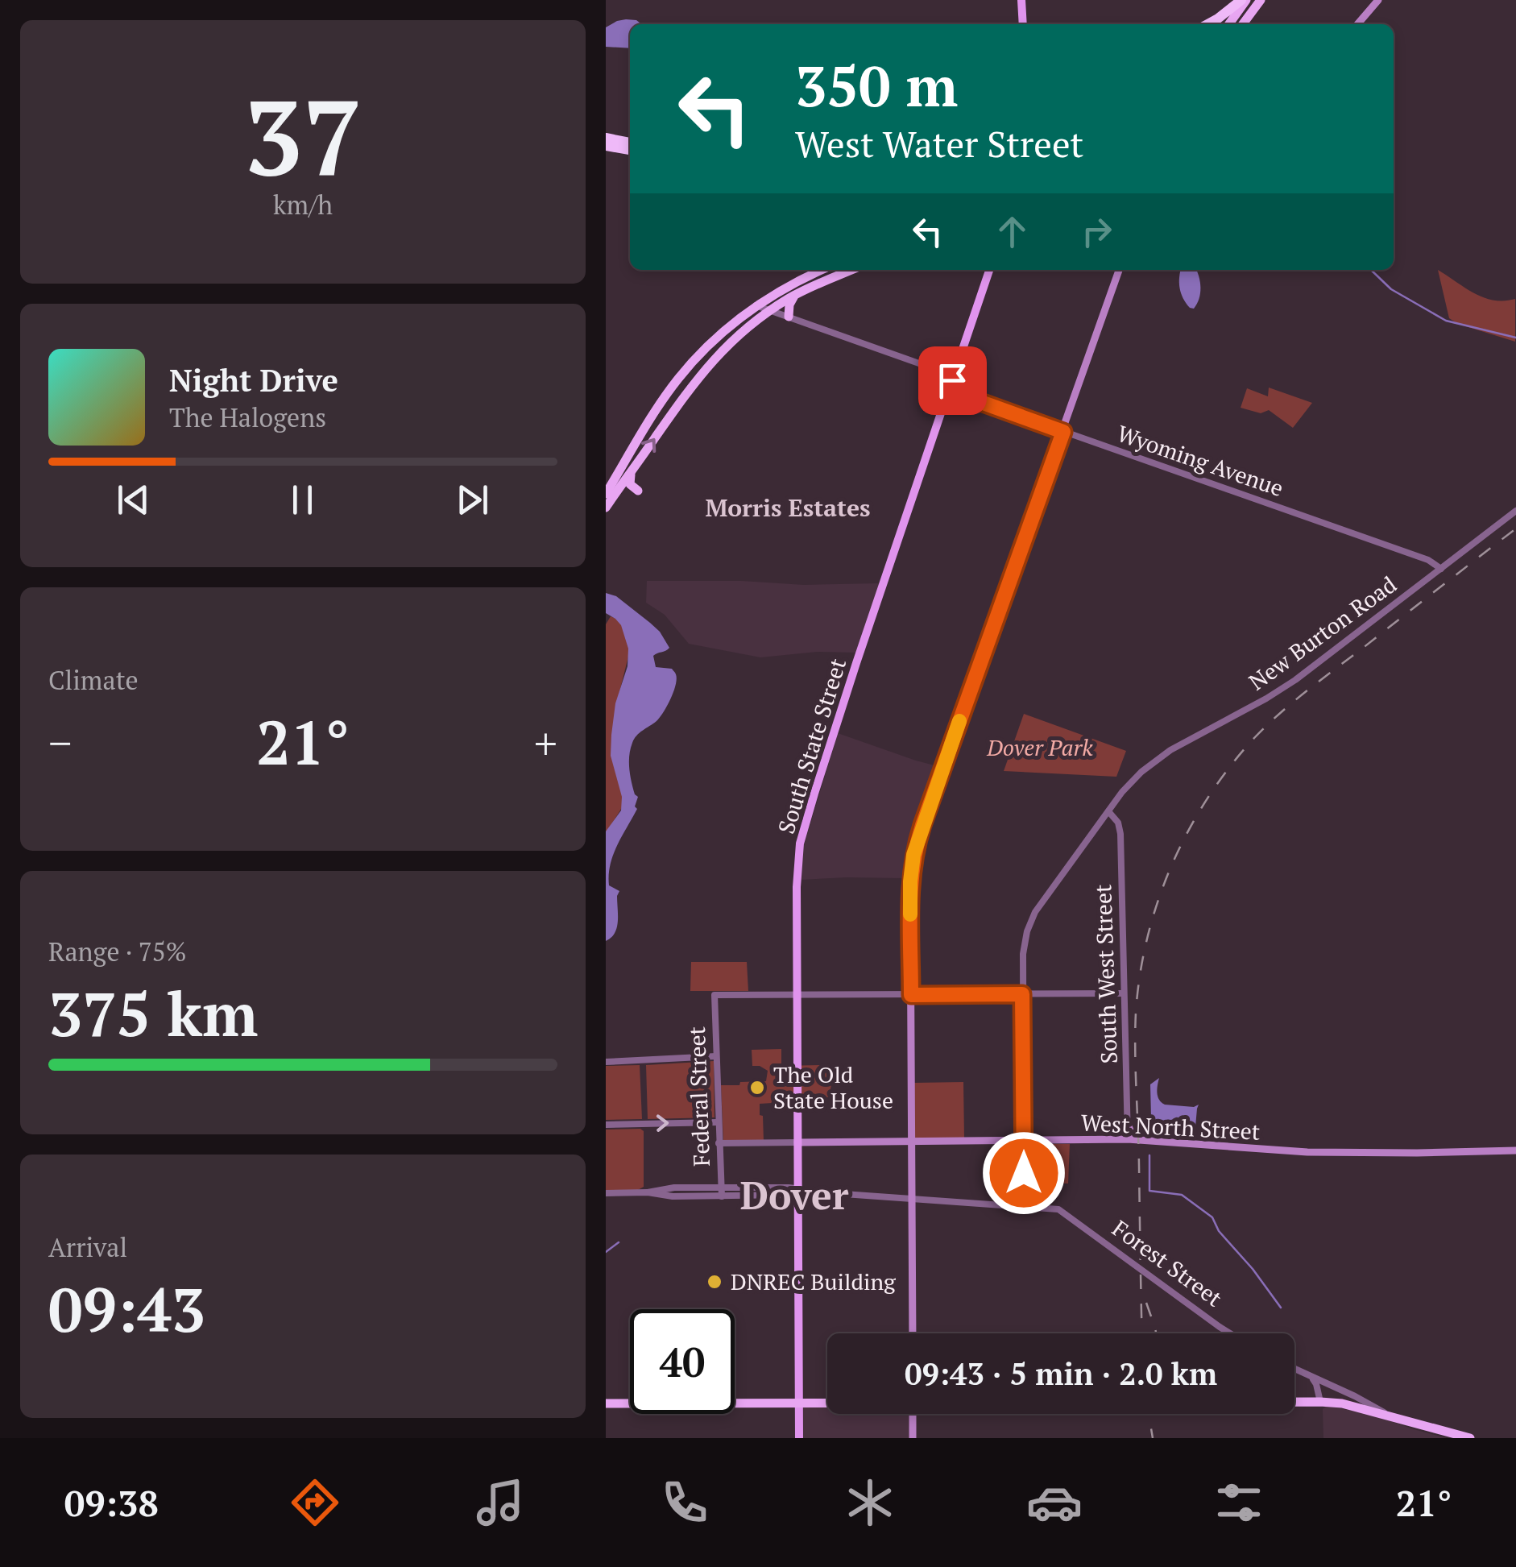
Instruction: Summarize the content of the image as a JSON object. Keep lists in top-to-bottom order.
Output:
{
  "streets": {
    "main road": ["South State Street", "West North Street"],
    "street": [
      "Wyoming Avenue",
      "New Burton Road",
      "South West Street",
      "Federal Street",
      "Forest Street"
    ]
  },
  "crossings": [
    ["Wyoming Avenue", "New Burton Road"],
    ["Wyoming Avenue", "South State Street"],
    ["New Burton Road", "South West Street"],
    ["New Burton Road", "West North Street"],
    ["New Burton Road", "Forest Street"],
    ["South State Street", "Federal Street"],
    ["South State Street", "West North Street"],
    ["South West Street", "West North Street"]
  ],
  "districts": ["Morris Estates", "Dover"],
  "parks": ["Dover Park"],
  "places": ["The Old State House", "DNREC Building"],
  "page": {
    "tile": [
      ["37", "km/h"],
      "Climate",
      ["Range · 75%", "375 km"],
      ["Arrival", "09:43"]
    ],
    "turn": ["350 m", "West Water Street"],
    "song": ["Night Drive", "The Halogens"],
    "heat": ["−", "21°", "+"],
    "limit": "40",
    "trip": "09:43 · 5 min · 2.0 km",
    "tabs": ["09:38", "21°"]
  }
}
